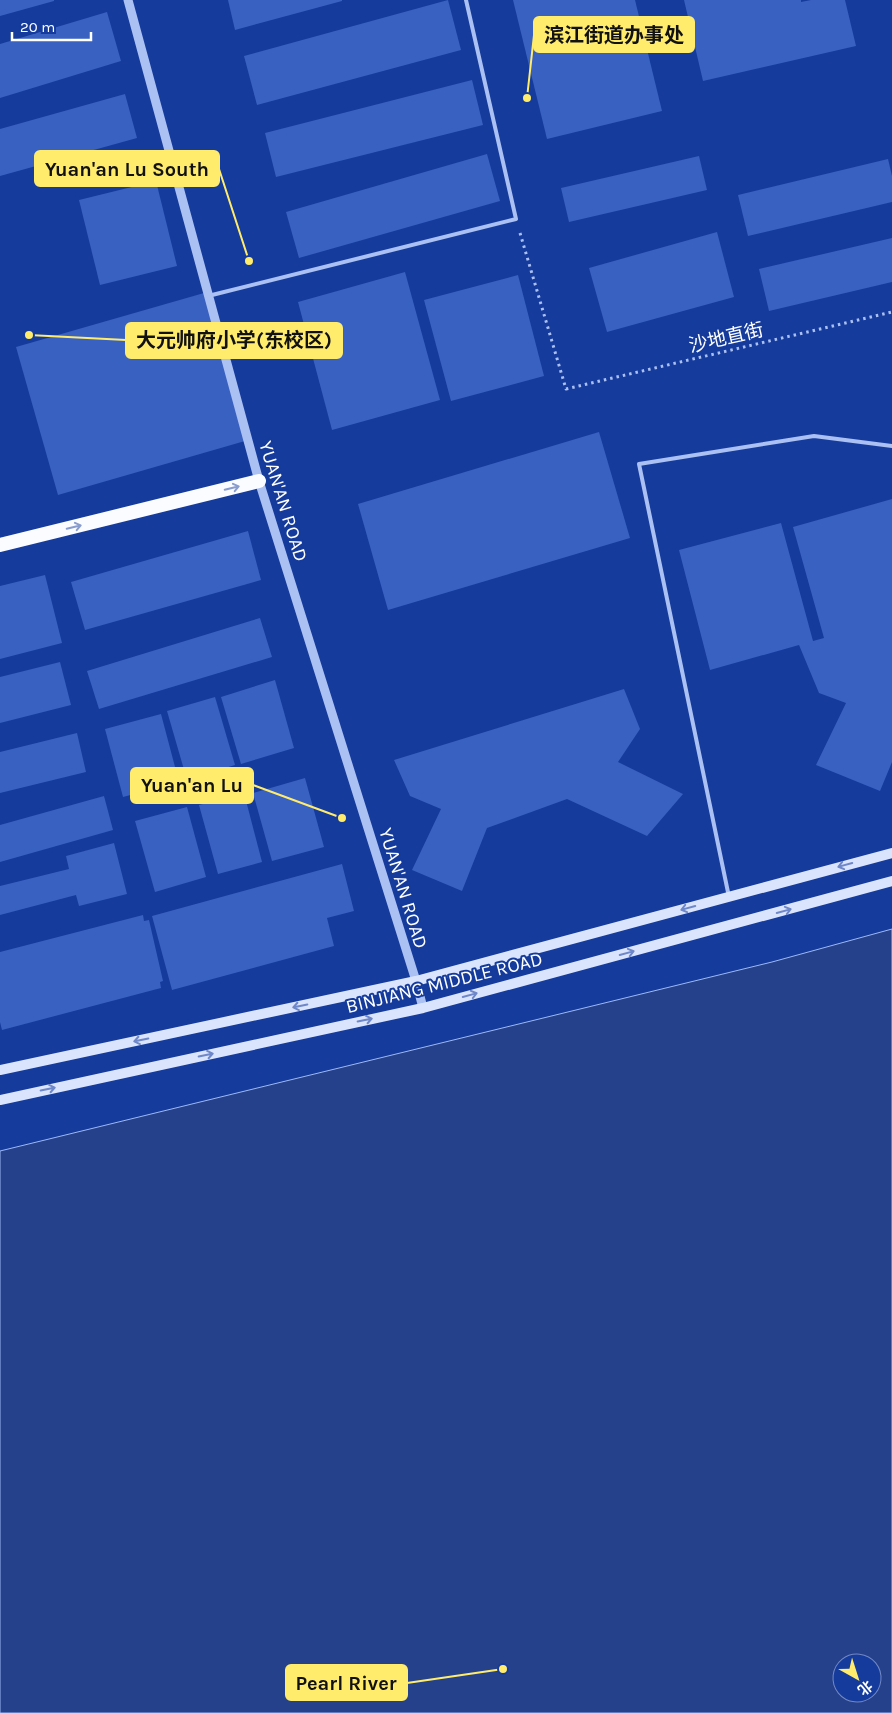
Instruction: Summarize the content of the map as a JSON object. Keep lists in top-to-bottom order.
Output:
{
  "streets": {
    "main road": ["BINJIANG MIDDLE ROAD"],
    "street": ["YUAN'AN ROAD"],
    "path": ["沙地直街"]
  },
  "crossings": [
    ["YUAN'AN ROAD", "BINJIANG MIDDLE ROAD"]
  ],
  "places": [
    "滨江街道办事处",
    "Yuan'an Lu South",
    "大元帅府小学(东校区)",
    "Yuan'an Lu",
    "Pearl River"
  ],
  "scale_bar": "20 m",
  "north": "bottom right"
}
